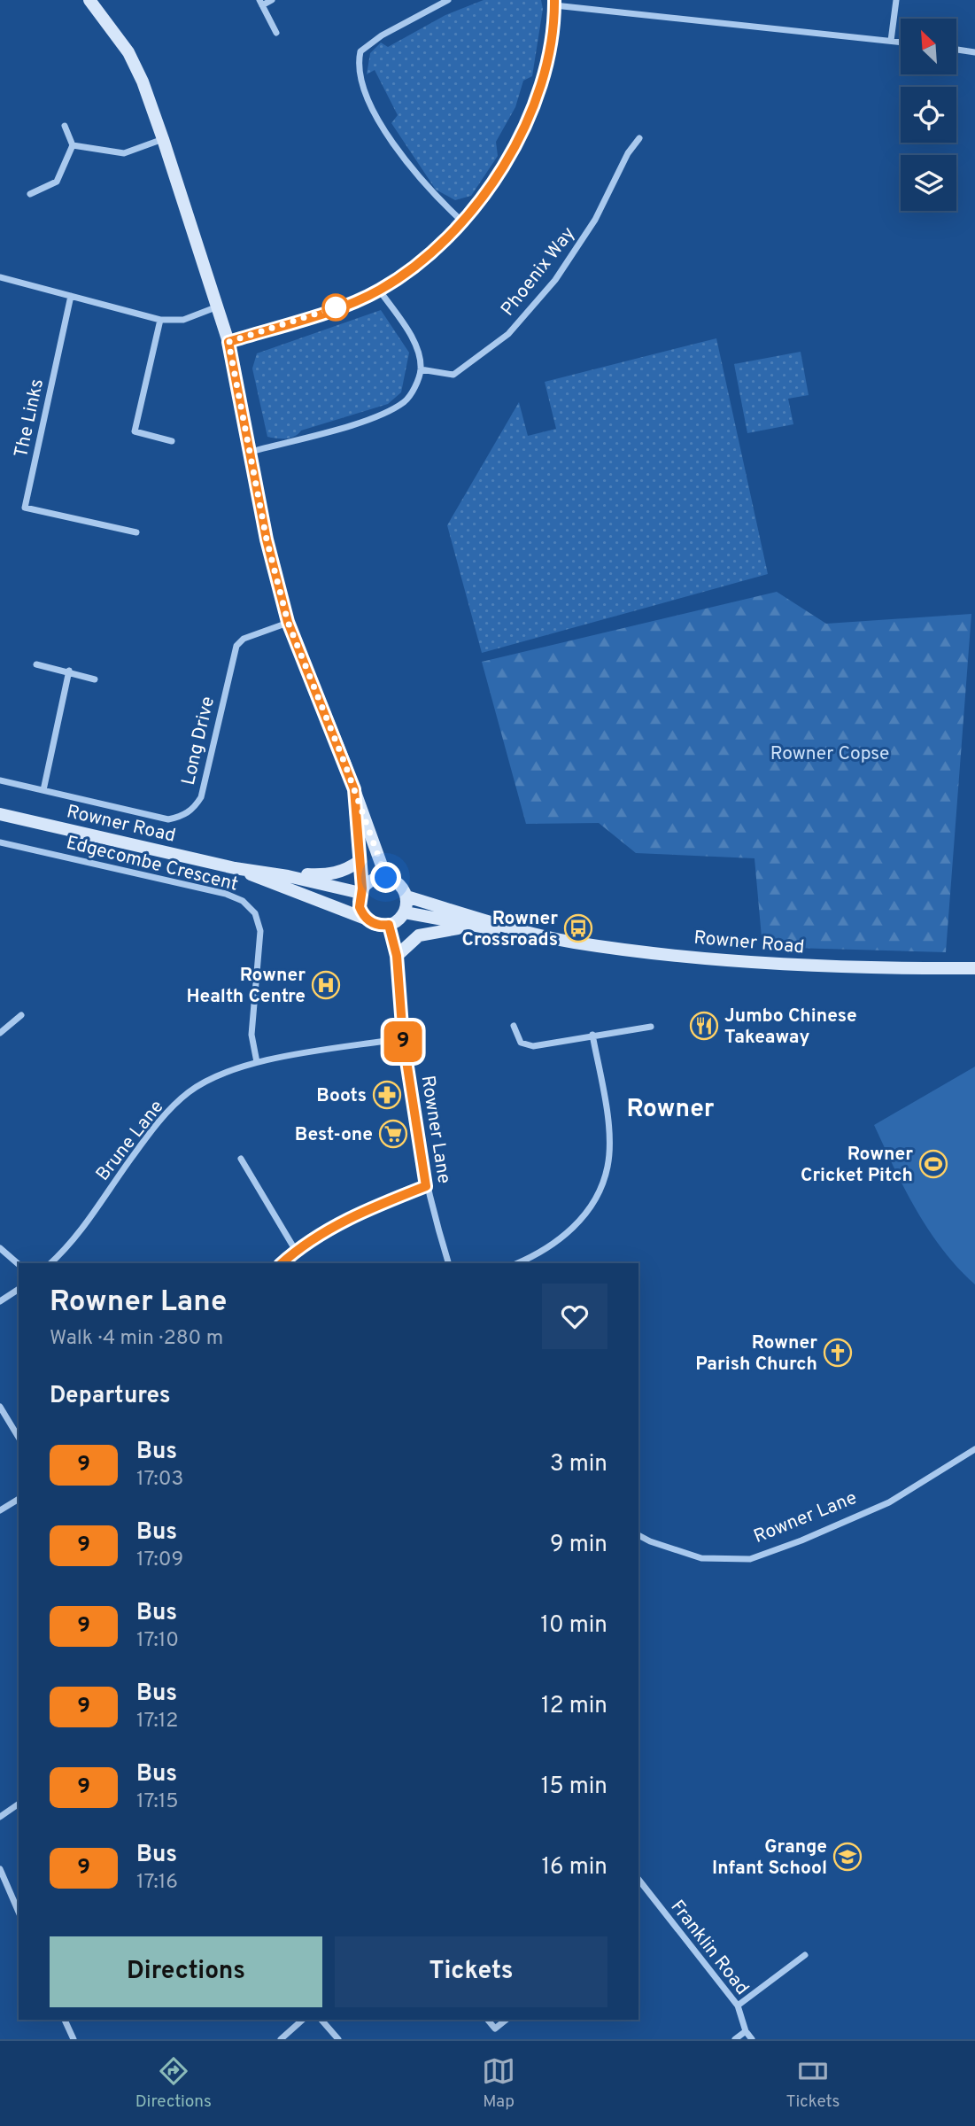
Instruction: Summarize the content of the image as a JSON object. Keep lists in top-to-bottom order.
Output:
{
  "streets": {
    "main road": ["Rowner Road"],
    "street": [
      "Phoenix Way",
      "The Links",
      "Long Drive",
      "Edgecombe Crescent",
      "Rowner Lane",
      "Brune Lane",
      "Franklin Road"
    ]
  },
  "crossings": [
    ["Rowner Road", "Rowner Lane"],
    ["Edgecombe Crescent", "Brune Lane"],
    ["Rowner Lane", "Brune Lane"]
  ],
  "districts": ["Rowner"],
  "parks": ["Rowner Copse"],
  "places": {
    "bus stop": ["Rowner Crossroads"],
    "hospital": ["Rowner Health Centre"],
    "restaurant": ["Jumbo Chinese Takeaway"],
    "pharmacy": ["Boots"],
    "supermarket": ["Best-one"],
    "sports": ["Rowner Cricket Pitch"],
    "church": ["Rowner Parish Church"],
    "school or university": ["Grange Infant School"]
  },
  "lines": ["bus line 9"],
  "north": "top left",
  "page": {
    "on_map": "9",
    "heading": [
      ["Rowner Lane", "Walk · 4 min · 280 m"],
      "Departures"
    ],
    "list": [
      {
        "mark": "9",
        "name": "Bus",
        "note": "17:03",
        "value": "3 min"
      },
      {
        "mark": "9",
        "name": "Bus",
        "note": "17:09",
        "value": "9 min"
      },
      {
        "mark": "9",
        "name": "Bus",
        "note": "17:10",
        "value": "10 min"
      },
      {
        "mark": "9",
        "name": "Bus",
        "note": "17:12",
        "value": "12 min"
      },
      {
        "mark": "9",
        "name": "Bus",
        "note": "17:15",
        "value": "15 min"
      },
      {
        "mark": "9",
        "name": "Bus",
        "note": "17:16",
        "value": "16 min"
      }
    ],
    "buttons": ["Directions", "Tickets"],
    "tabs": ["Directions", "Map", "Tickets"]
  }
}
